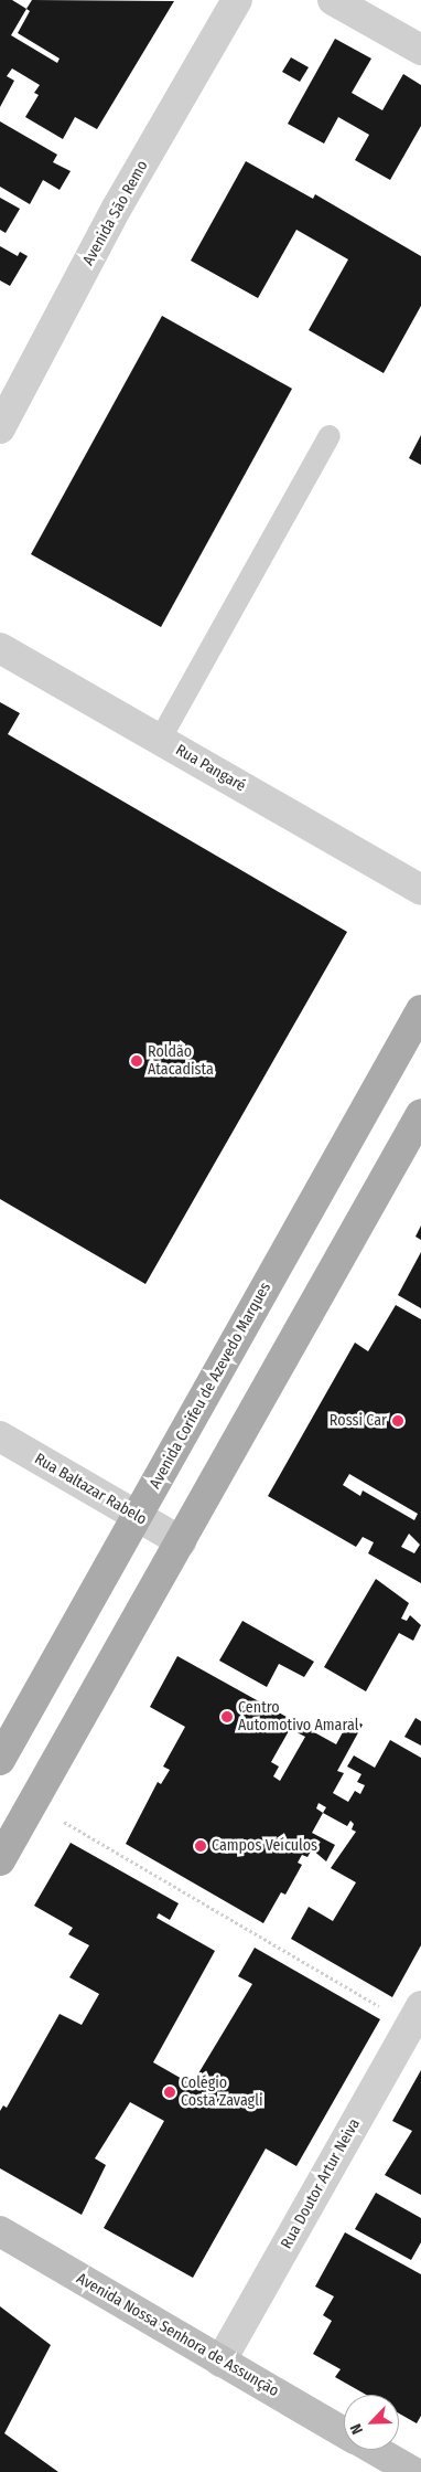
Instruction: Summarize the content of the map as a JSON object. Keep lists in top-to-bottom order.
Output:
{
  "streets": {
    "main road": ["Avenida Corifeu de Azevedo Marques"],
    "street": [
      "Avenida São Remo",
      "Rua Pangaré",
      "Rua Baltazar Rabelo",
      "Rua Doutor Artur Neiva",
      "Avenida Nossa Senhora de Assunção"
    ]
  },
  "crossings": [
    ["Avenida Corifeu de Azevedo Marques", "Rua Baltazar Rabelo"],
    ["Rua Doutor Artur Neiva", "Avenida Nossa Senhora de Assunção"]
  ],
  "places": [
    "Roldão Atacadista",
    "Rossi Car",
    "Centro Automotivo Amaral",
    "Campos Veículos",
    "Colégio Costa Zavagli"
  ],
  "north": "bottom left"
}
